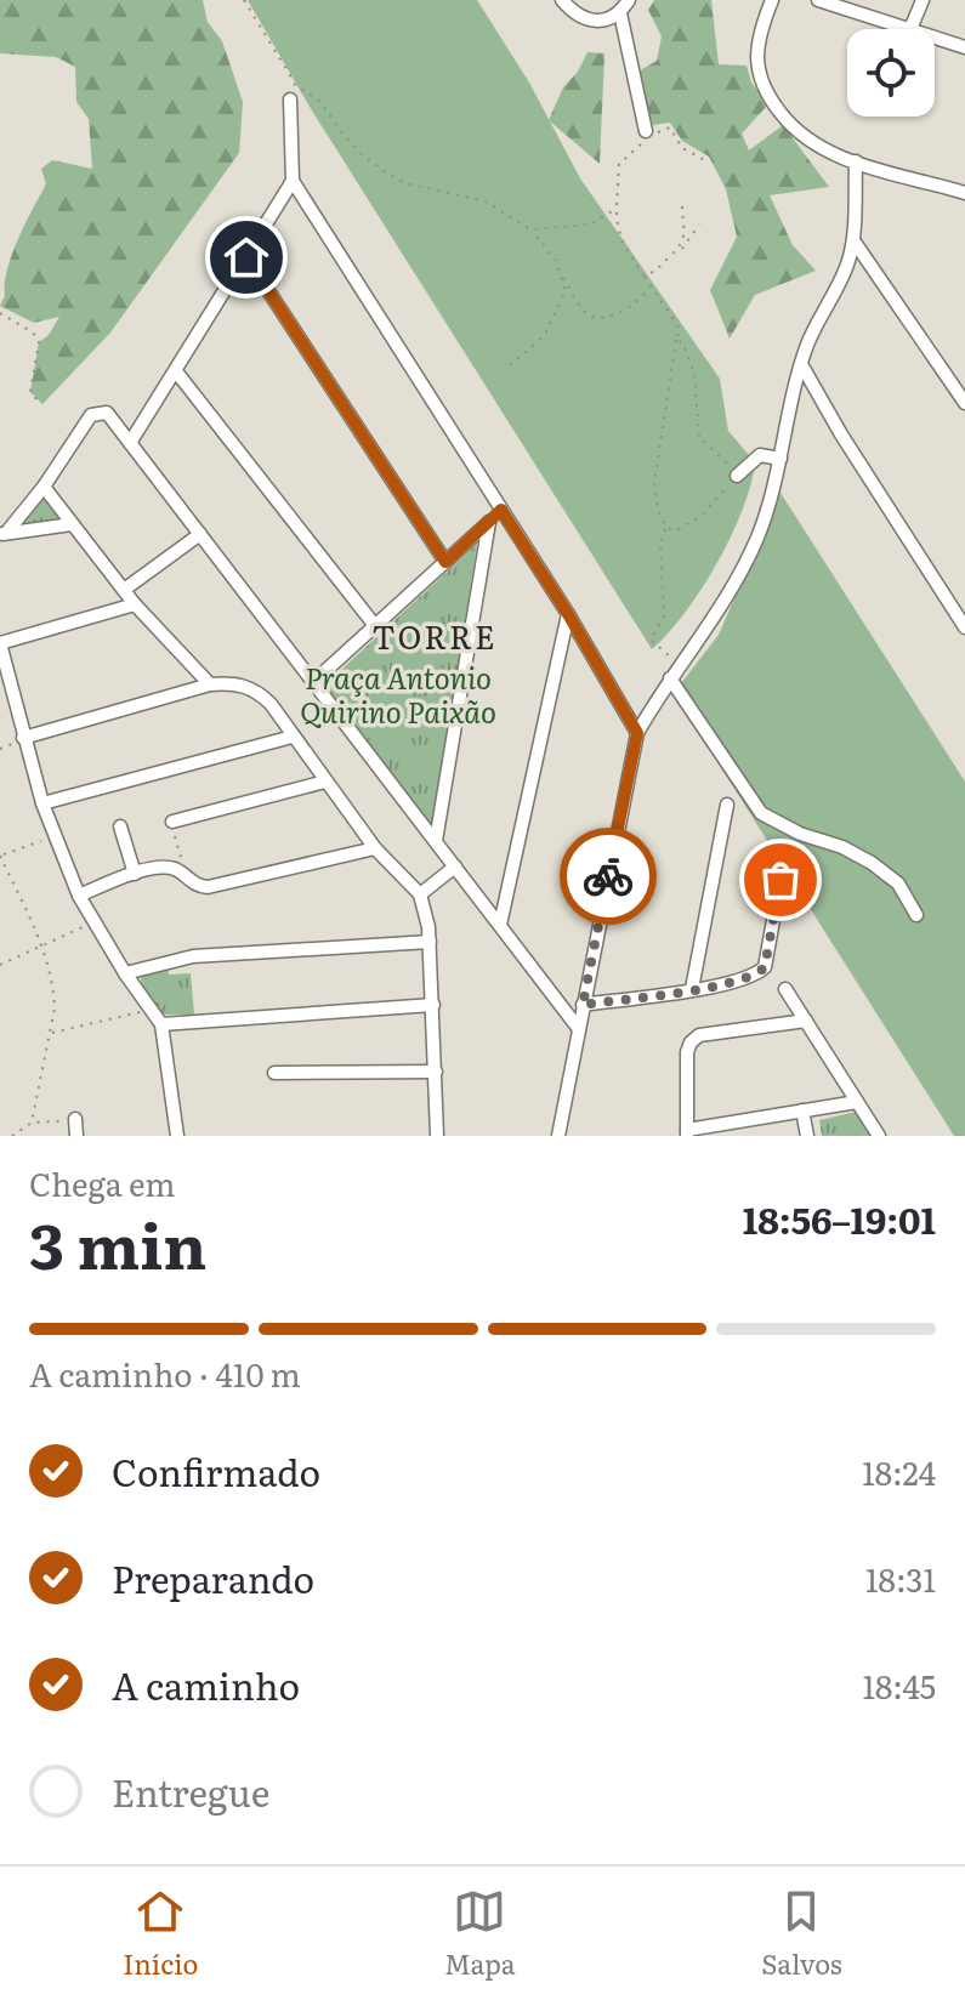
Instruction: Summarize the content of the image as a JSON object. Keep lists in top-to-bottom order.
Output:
{
  "districts": ["TORRE"],
  "parks": ["Praça Antonio Quirino Paixão"],
  "page": {
    "heading": ["3 min", "Chega em", "18:56–19:01"],
    "bar": "A caminho · 410 m",
    "list": [
      ["Confirmado", "18:24"],
      ["Preparando", "18:31"],
      ["A caminho", "18:45"],
      "Entregue"
    ],
    "tabs": ["Início", "Mapa", "Salvos"]
  }
}
